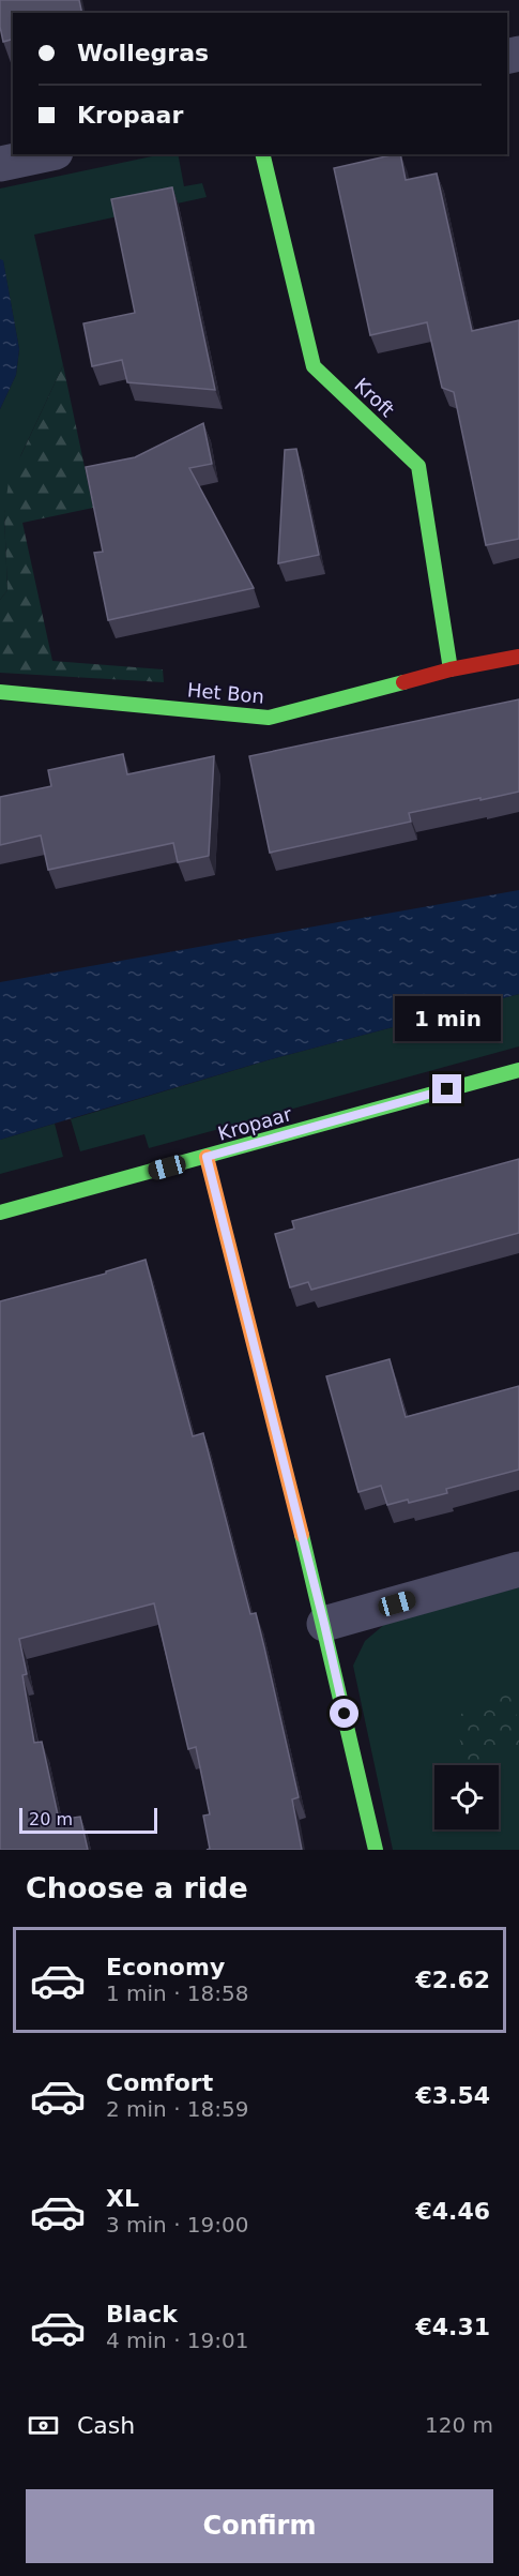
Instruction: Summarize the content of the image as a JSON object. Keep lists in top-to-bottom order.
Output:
{
  "streets": {
    "street": ["Kroft", "Het Bon", "Kropaar"]
  },
  "crossings": [
    ["Kroft", "Het Bon"]
  ],
  "scale_bar": "20 m",
  "page": {
    "banner": ["Wollegras", "Kropaar"],
    "bubble": "1 min",
    "scale": "20 m",
    "heading": "Choose a ride",
    "list": [
      {
        "name": "Economy",
        "note": "1 min · 18:58",
        "value": "€2.62"
      },
      {
        "name": "Comfort",
        "note": "2 min · 18:59",
        "value": "€3.54"
      },
      {
        "name": "XL",
        "note": "3 min · 19:00",
        "value": "€4.46"
      },
      {
        "name": "Black",
        "note": "4 min · 19:01",
        "value": "€4.31"
      }
    ],
    "pay": ["Cash", "120 m"],
    "buttons": "Confirm"
  }
}
